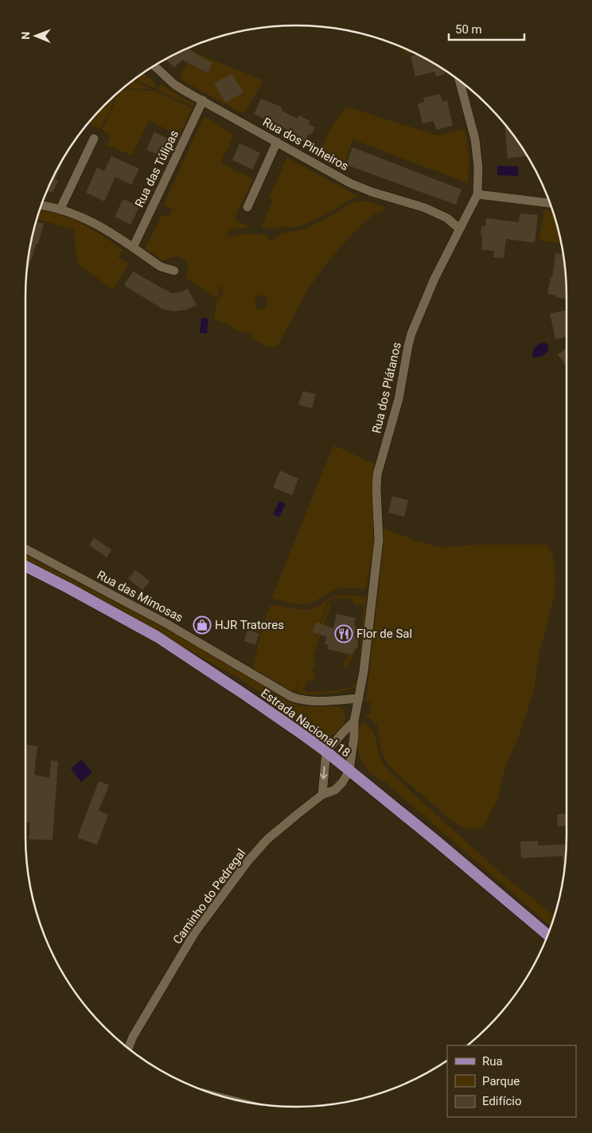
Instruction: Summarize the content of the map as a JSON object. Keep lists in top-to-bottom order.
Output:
{
  "streets": {
    "main road": ["Estrada Nacional 18"],
    "street": [
      "Rua dos Pinheiros",
      "Rua das Túlipas",
      "Rua dos Plátanos",
      "Rua das Mimosas",
      "Caminho do Pedregal"
    ]
  },
  "crossings": [
    ["Rua dos Pinheiros", "Rua das Túlipas"],
    ["Rua dos Pinheiros", "Rua dos Plátanos"],
    ["Rua dos Plátanos", "Rua das Mimosas"],
    ["Rua dos Plátanos", "Estrada Nacional 18"],
    ["Rua dos Plátanos", "Caminho do Pedregal"],
    ["Estrada Nacional 18", "Caminho do Pedregal"]
  ],
  "places": {
    "shop": ["HJR Tratores"],
    "restaurant": ["Flor de Sal"]
  },
  "legend": ["Rua", "Parque", "Edifício"],
  "scale_bar": "50 m",
  "north": "left"
}
